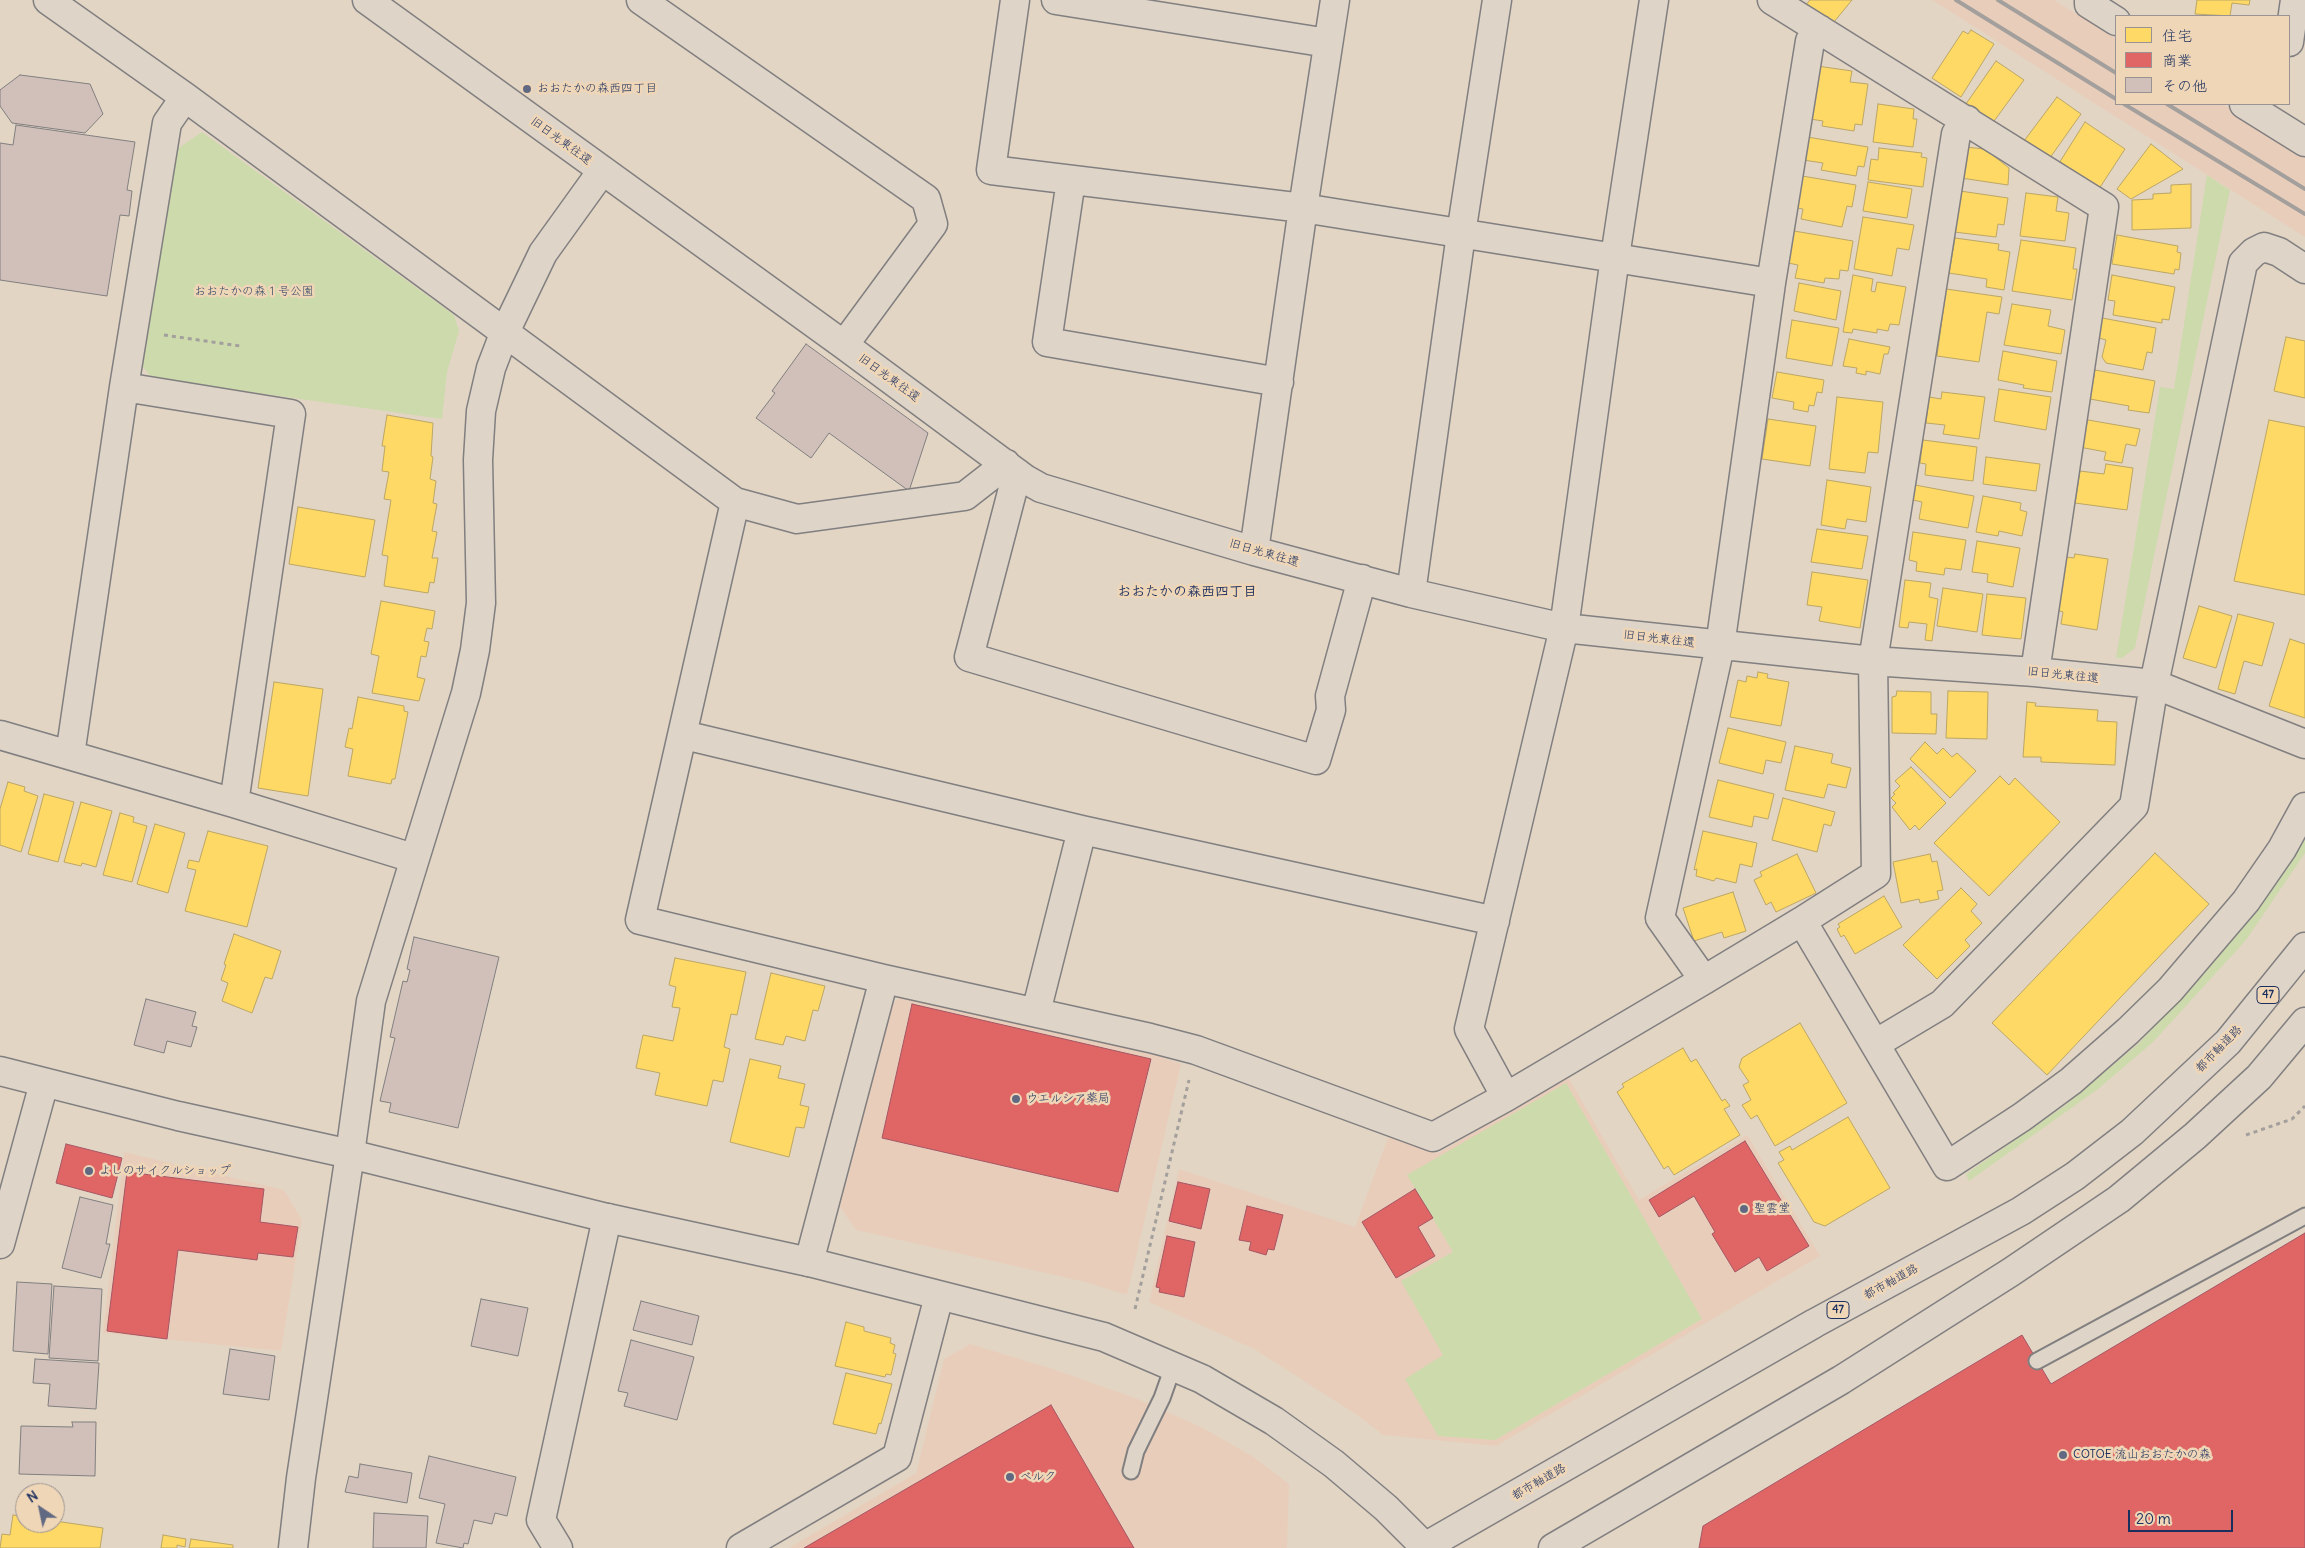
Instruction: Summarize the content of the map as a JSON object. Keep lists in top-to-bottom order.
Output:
{
  "streets": {
    "street": ["旧日光東往還", "47", "都市軸道路"]
  },
  "districts": ["おおたかの森西四丁目"],
  "parks": ["おおたかの森１号公園"],
  "places": [
    "おおたかの森西四丁目",
    "ウエルシア薬局",
    "よしのサイクルショップ",
    "聖雲堂",
    "COTOE 流山おおたかの森",
    "ベルク"
  ],
  "legend": ["住宅", "商業", "その他"],
  "scale_bar": "20 m",
  "north": "top left"
}
